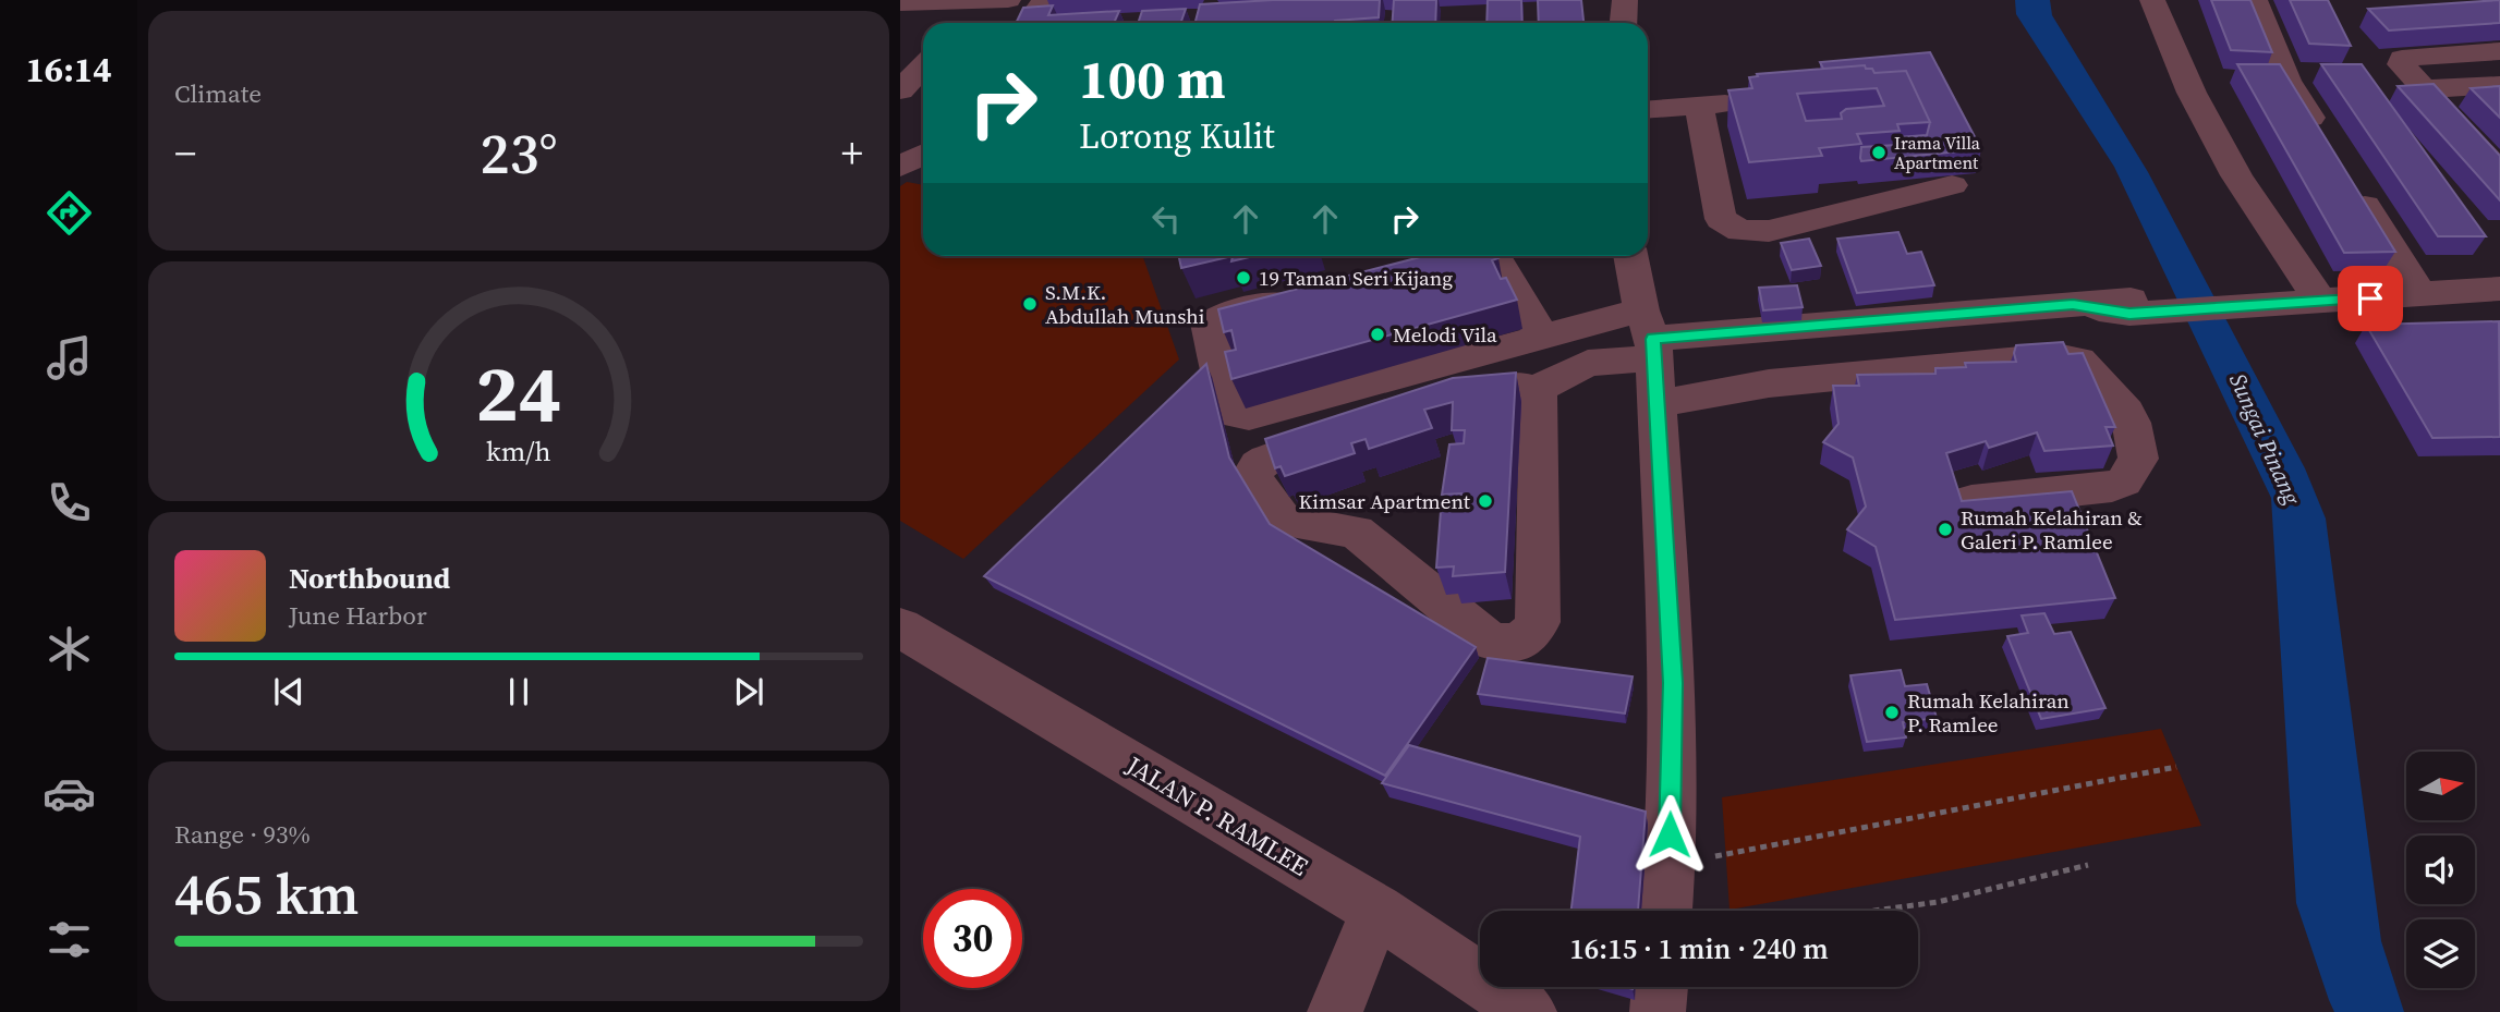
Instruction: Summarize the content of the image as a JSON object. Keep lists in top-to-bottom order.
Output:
{
  "streets": {
    "street": ["JALAN P. RAMLEE"]
  },
  "water": ["Sungai Pinang"],
  "places": [
    "Irama Villa Apartment",
    "19 Taman Seri Kijang",
    "S.M.K. Abdullah Munshi",
    "Melodi Vila",
    "Kimsar Apartment",
    "Rumah Kelahiran & Galeri P. Ramlee",
    "Rumah Kelahiran P. Ramlee"
  ],
  "north": "right",
  "page": {
    "tabs": "16:14",
    "tile": [
      "Climate",
      ["Range · 93%", "465 km"]
    ],
    "turn": ["100 m", "Lorong Kulit"],
    "heat": ["−", "23°", "+"],
    "song": ["Northbound", "June Harbor"],
    "limit": "30",
    "trip": "16:15 · 1 min · 240 m",
    "gauge": ["24", "km/h"]
  }
}
